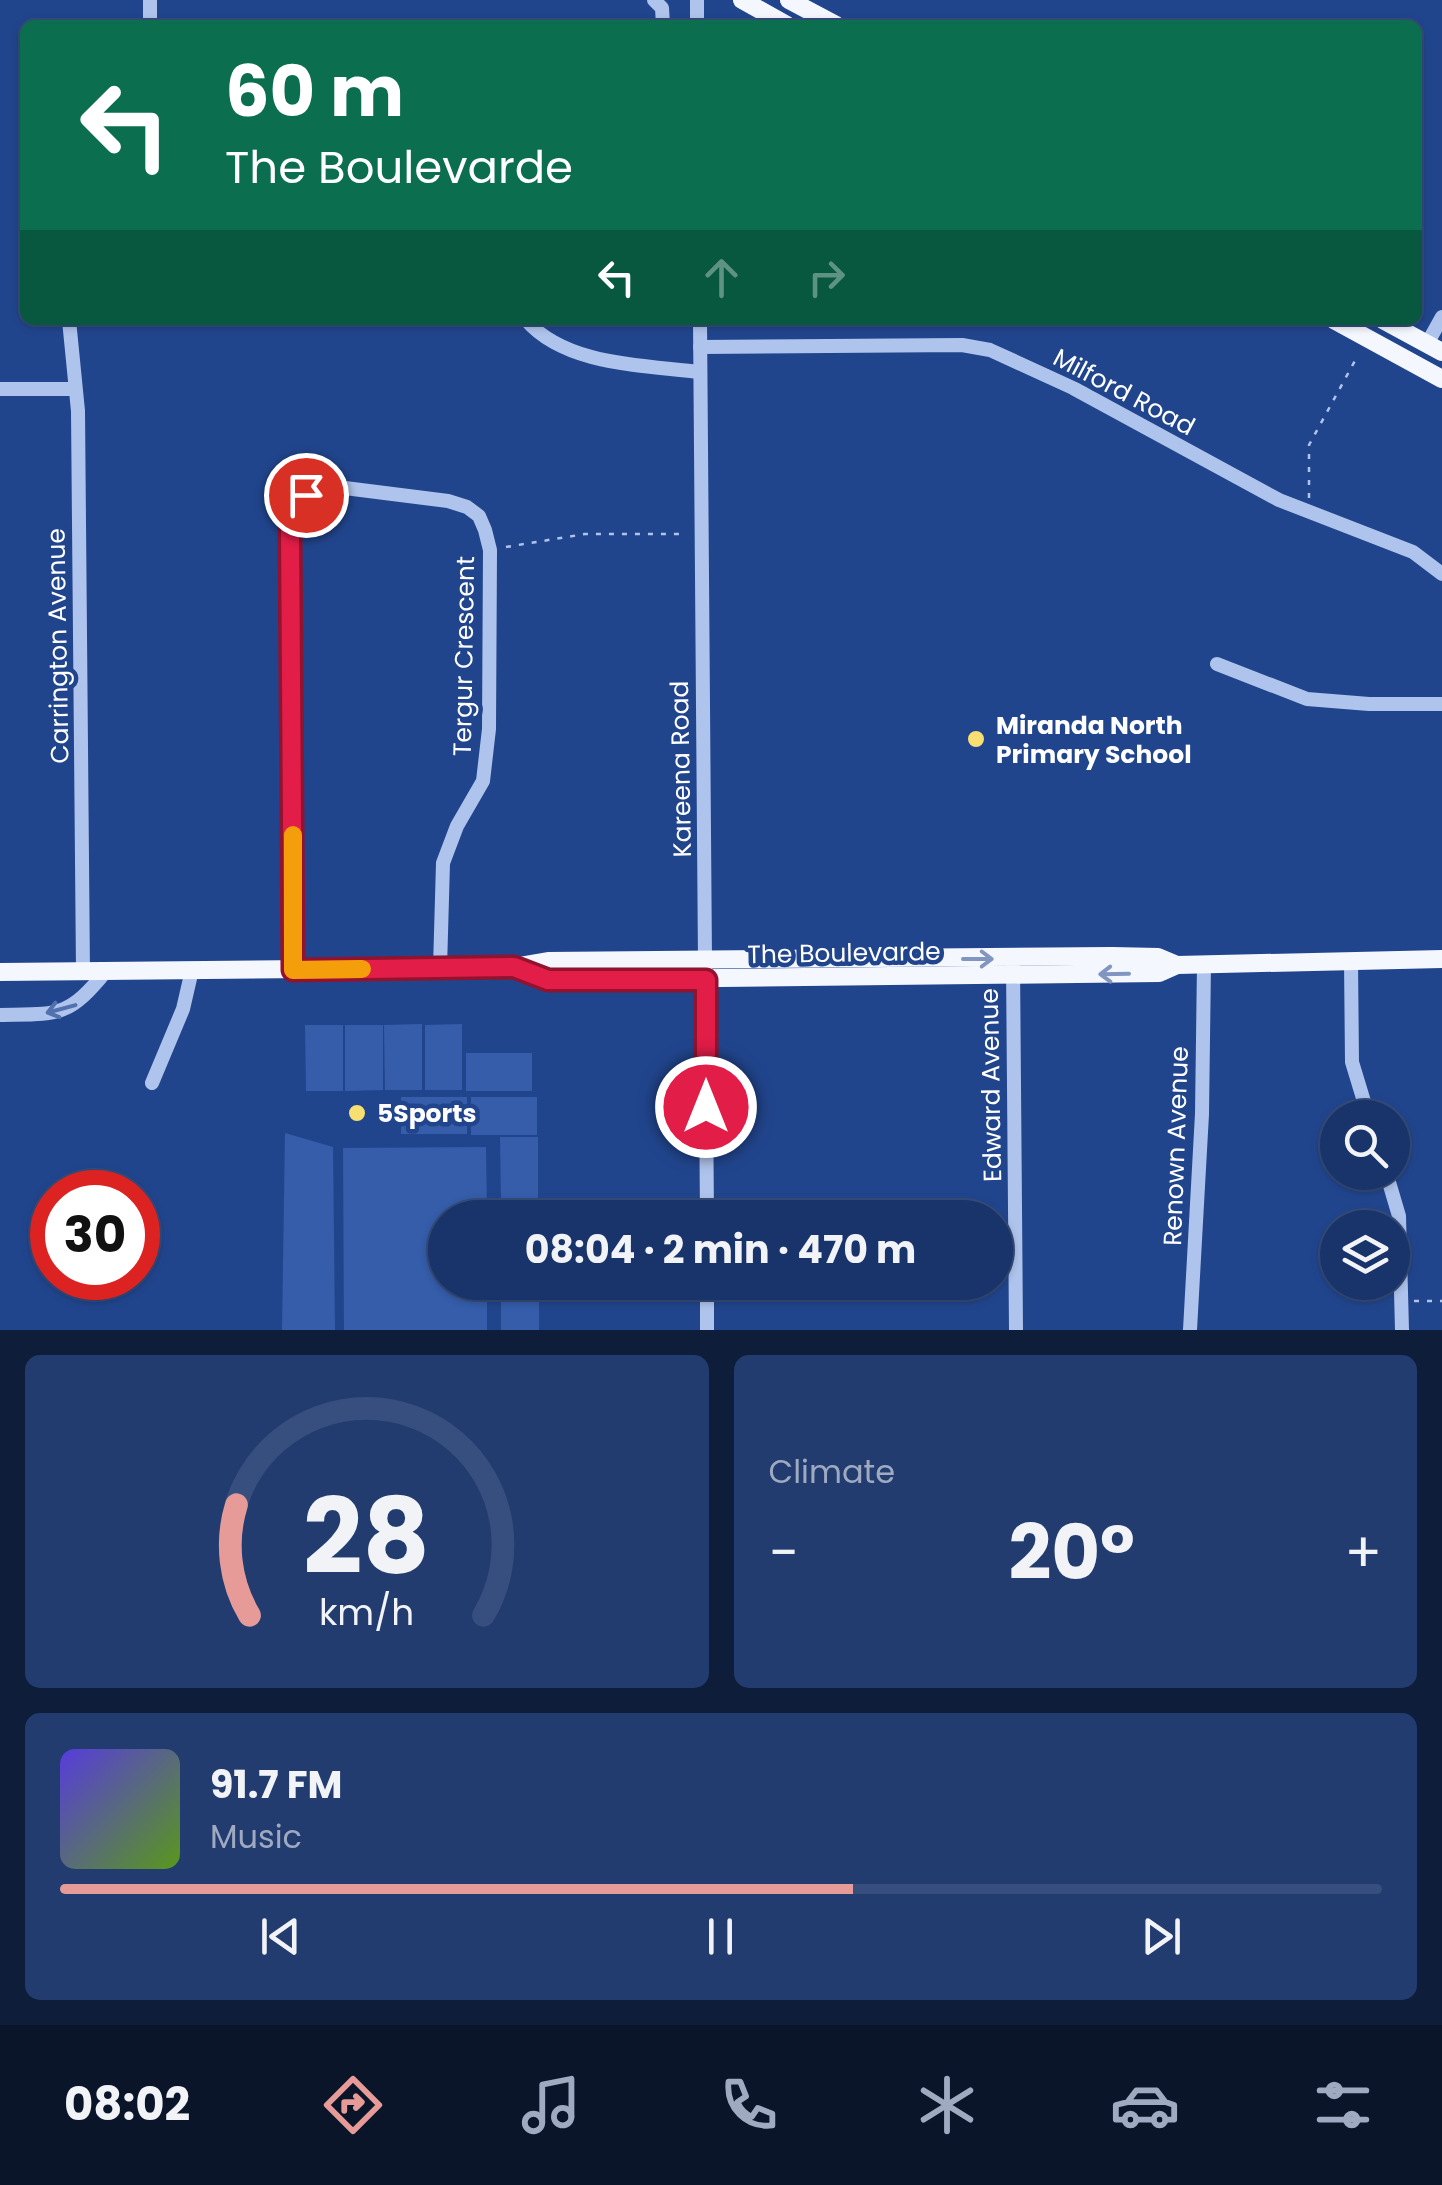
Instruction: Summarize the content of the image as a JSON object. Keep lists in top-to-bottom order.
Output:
{
  "streets": {
    "main road": ["The Boulevarde"],
    "street": [
      "Milford Road",
      "Carrington Avenue",
      "Tergur Crescent",
      "Kareena Road",
      "Edward Avenue",
      "Renown Avenue"
    ]
  },
  "crossings": [
    ["Milford Road", "Kareena Road"],
    ["Carrington Avenue", "The Boulevarde"],
    ["Tergur Crescent", "The Boulevarde"],
    ["Kareena Road", "The Boulevarde"],
    ["The Boulevarde", "Edward Avenue"],
    ["The Boulevarde", "Renown Avenue"]
  ],
  "places": ["Miranda North Primary School", "5Sports"],
  "page": {
    "turn": ["60 m", "The Boulevarde"],
    "limit": "30",
    "trip": "08:04 · 2 min · 470 m",
    "tile": "Climate",
    "heat": ["−", "20°", "+"],
    "song": ["91.7 FM", "Music"],
    "tabs": "08:02",
    "gauge": ["28", "km/h"]
  }
}
